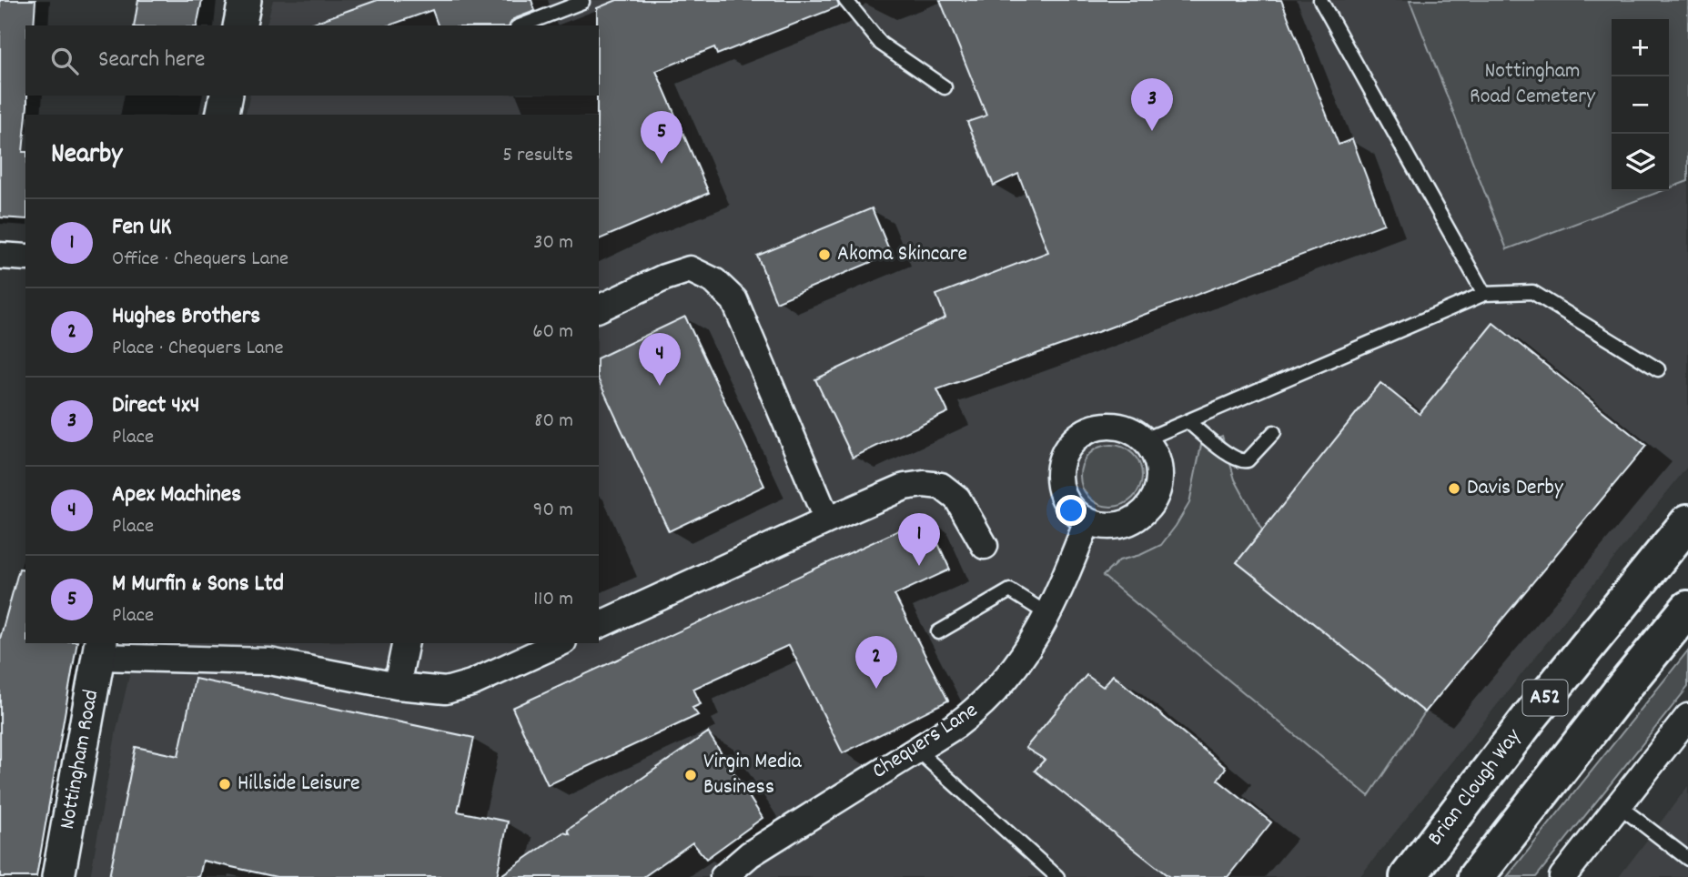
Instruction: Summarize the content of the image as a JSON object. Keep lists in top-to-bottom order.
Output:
{
  "streets": {
    "highway": ["A52", "Brian Clough Way"],
    "street": ["Chequers Lane", "Nottingham Road"]
  },
  "parks": ["Nottingham Road Cemetery"],
  "places": [
    "Akoma Skincare",
    "Davis Derby",
    "Virgin Media Business",
    "Hillside Leisure"
  ],
  "page": {
    "map_buttons": ["+", "−"],
    "search": "Search here",
    "pins": [
      "3",
      "5",
      "4",
      "1",
      "2"
    ],
    "heading": ["Nearby", "5 results"],
    "list": [
      {
        "mark": "1",
        "name": "Fen UK",
        "note": "Office · Chequers Lane",
        "value": "30 m"
      },
      {
        "mark": "2",
        "name": "Hughes Brothers",
        "note": "Place · Chequers Lane",
        "value": "60 m"
      },
      {
        "mark": "3",
        "name": "Direct 4x4",
        "note": "Place",
        "value": "80 m"
      },
      {
        "mark": "4",
        "name": "Apex Machines",
        "note": "Place",
        "value": "90 m"
      },
      {
        "mark": "5",
        "name": "M Murfin & Sons Ltd",
        "note": "Place",
        "value": "110 m"
      }
    ]
  }
}
